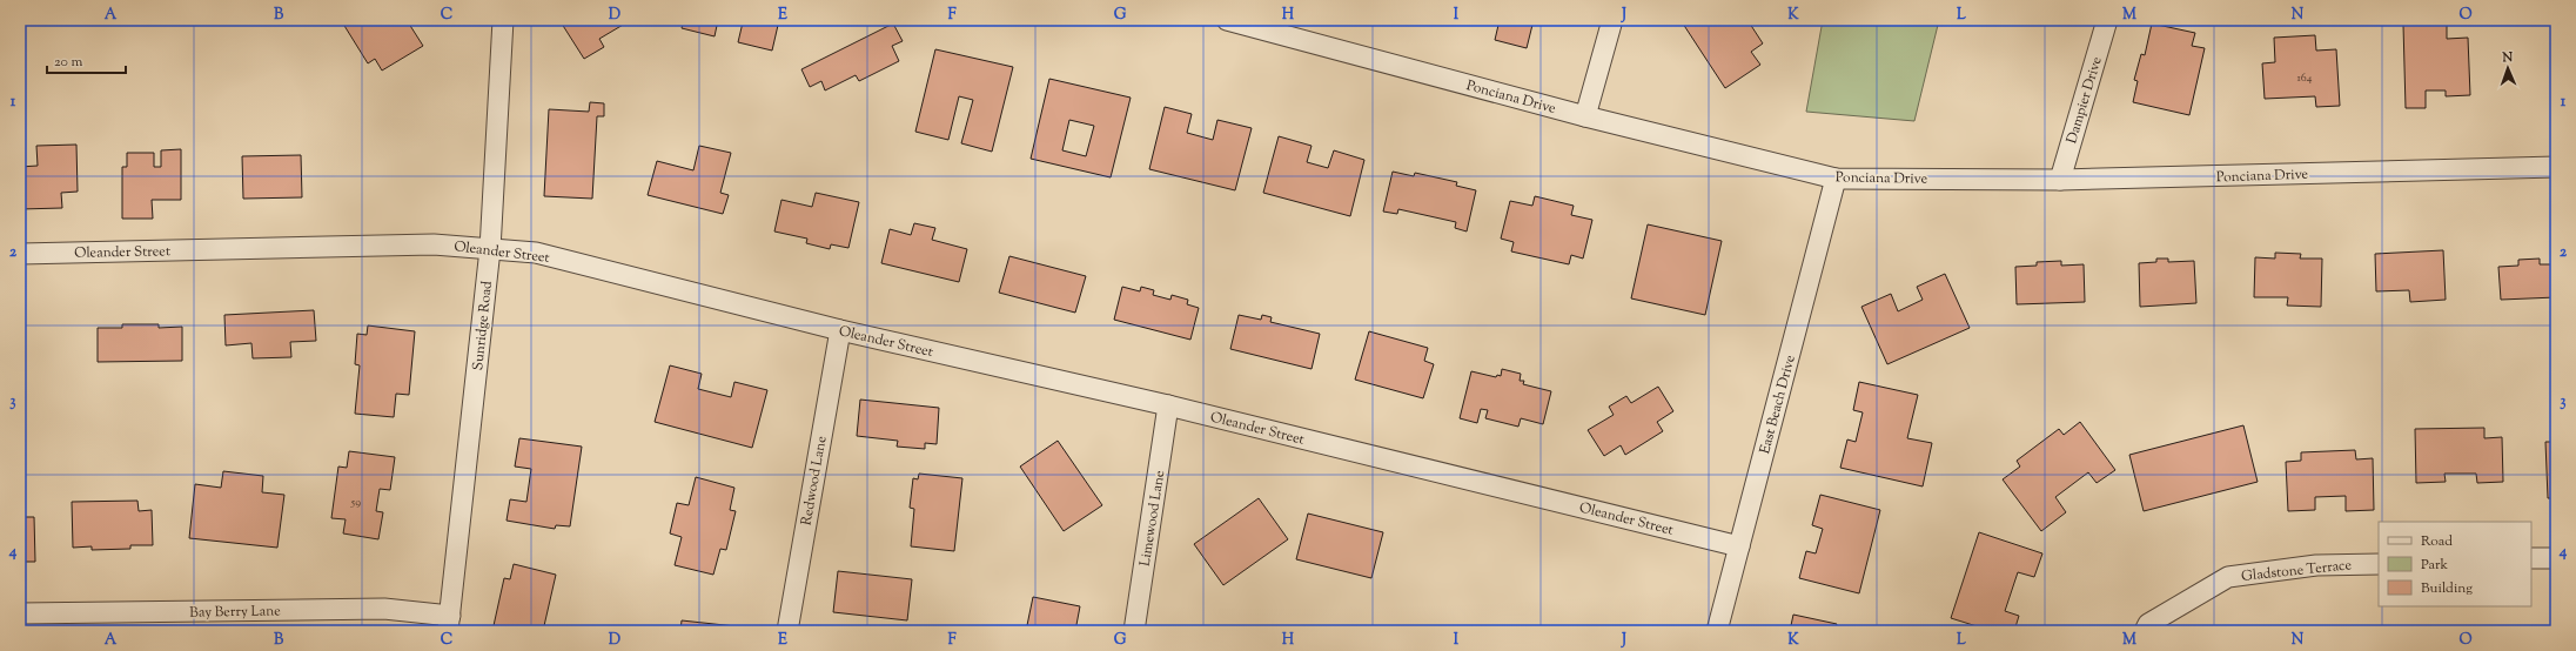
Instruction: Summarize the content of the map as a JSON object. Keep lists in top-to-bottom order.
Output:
{
  "streets": {
    "street": [
      "Ponciana Drive",
      "Dampier Drive",
      "Oleander Street",
      "Sunridge Road",
      "East Beach Drive",
      "Redwood Lane",
      "Limewood Lane",
      "Gladstone Terrace",
      "Bay Berry Lane"
    ]
  },
  "crossings": [
    ["Ponciana Drive", "Dampier Drive"],
    ["Ponciana Drive", "East Beach Drive"],
    ["Oleander Street", "Sunridge Road"],
    ["Oleander Street", "East Beach Drive"],
    ["Oleander Street", "Redwood Lane"],
    ["Oleander Street", "Limewood Lane"],
    ["Sunridge Road", "Bay Berry Lane"]
  ],
  "house_numbers": ["164", "59"],
  "legend": ["Road", "Park", "Building"],
  "scale_bar": "20 m",
  "north": "top",
  "grid": {
    "columns": [
      "A",
      "B",
      "C",
      "D",
      "E",
      "F",
      "G",
      "H",
      "I",
      "J",
      "K",
      "L",
      "M",
      "N",
      "O"
    ],
    "rows": [
      "1",
      "2",
      "3",
      "4"
    ]
  }
}
